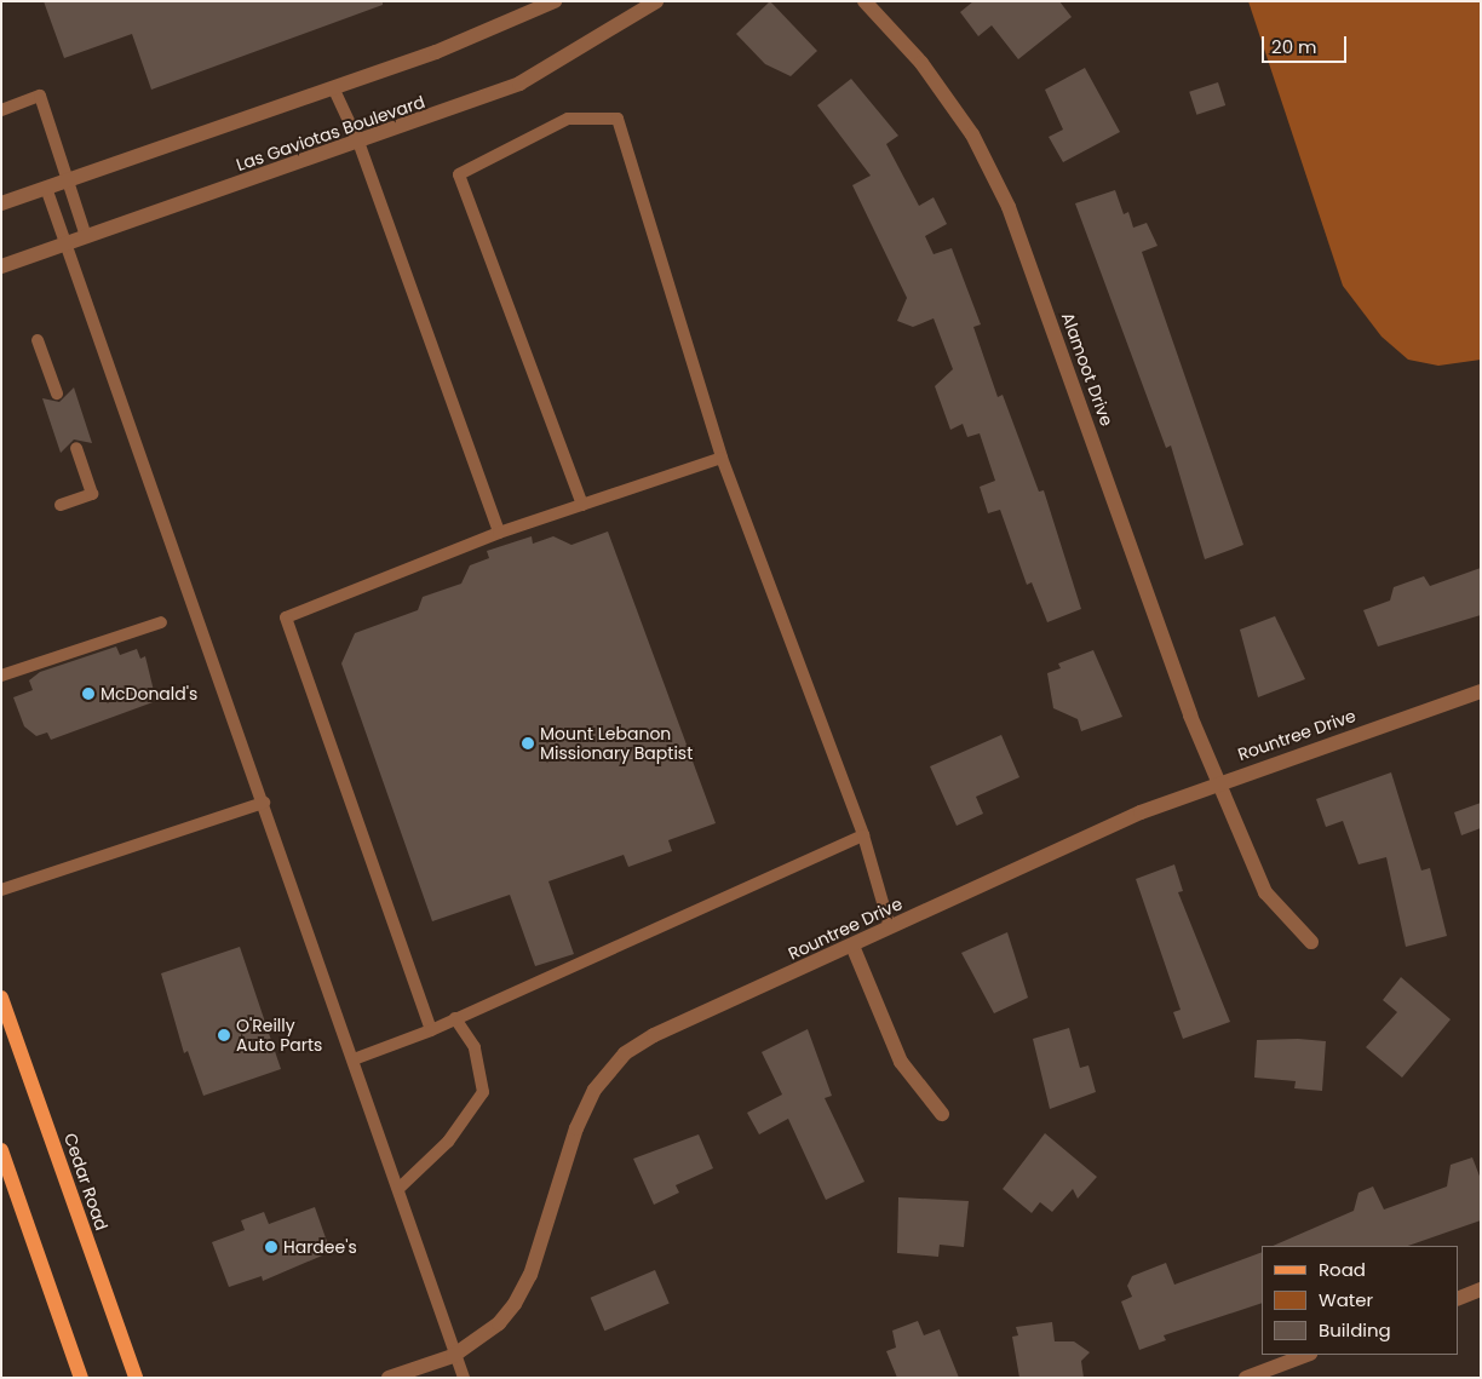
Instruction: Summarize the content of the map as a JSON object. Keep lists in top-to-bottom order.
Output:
{
  "streets": {
    "main road": ["Cedar Road"],
    "street": ["Las Gaviotas Boulevard", "Alamoot Drive", "Rountree Drive"]
  },
  "crossings": [
    ["Alamoot Drive", "Rountree Drive"]
  ],
  "places": [
    "McDonald's",
    "Mount Lebanon Missionary Baptist",
    "O'Reilly Auto Parts",
    "Hardee's"
  ],
  "legend": ["Road", "Water", "Building"],
  "scale_bar": "20 m"
}
